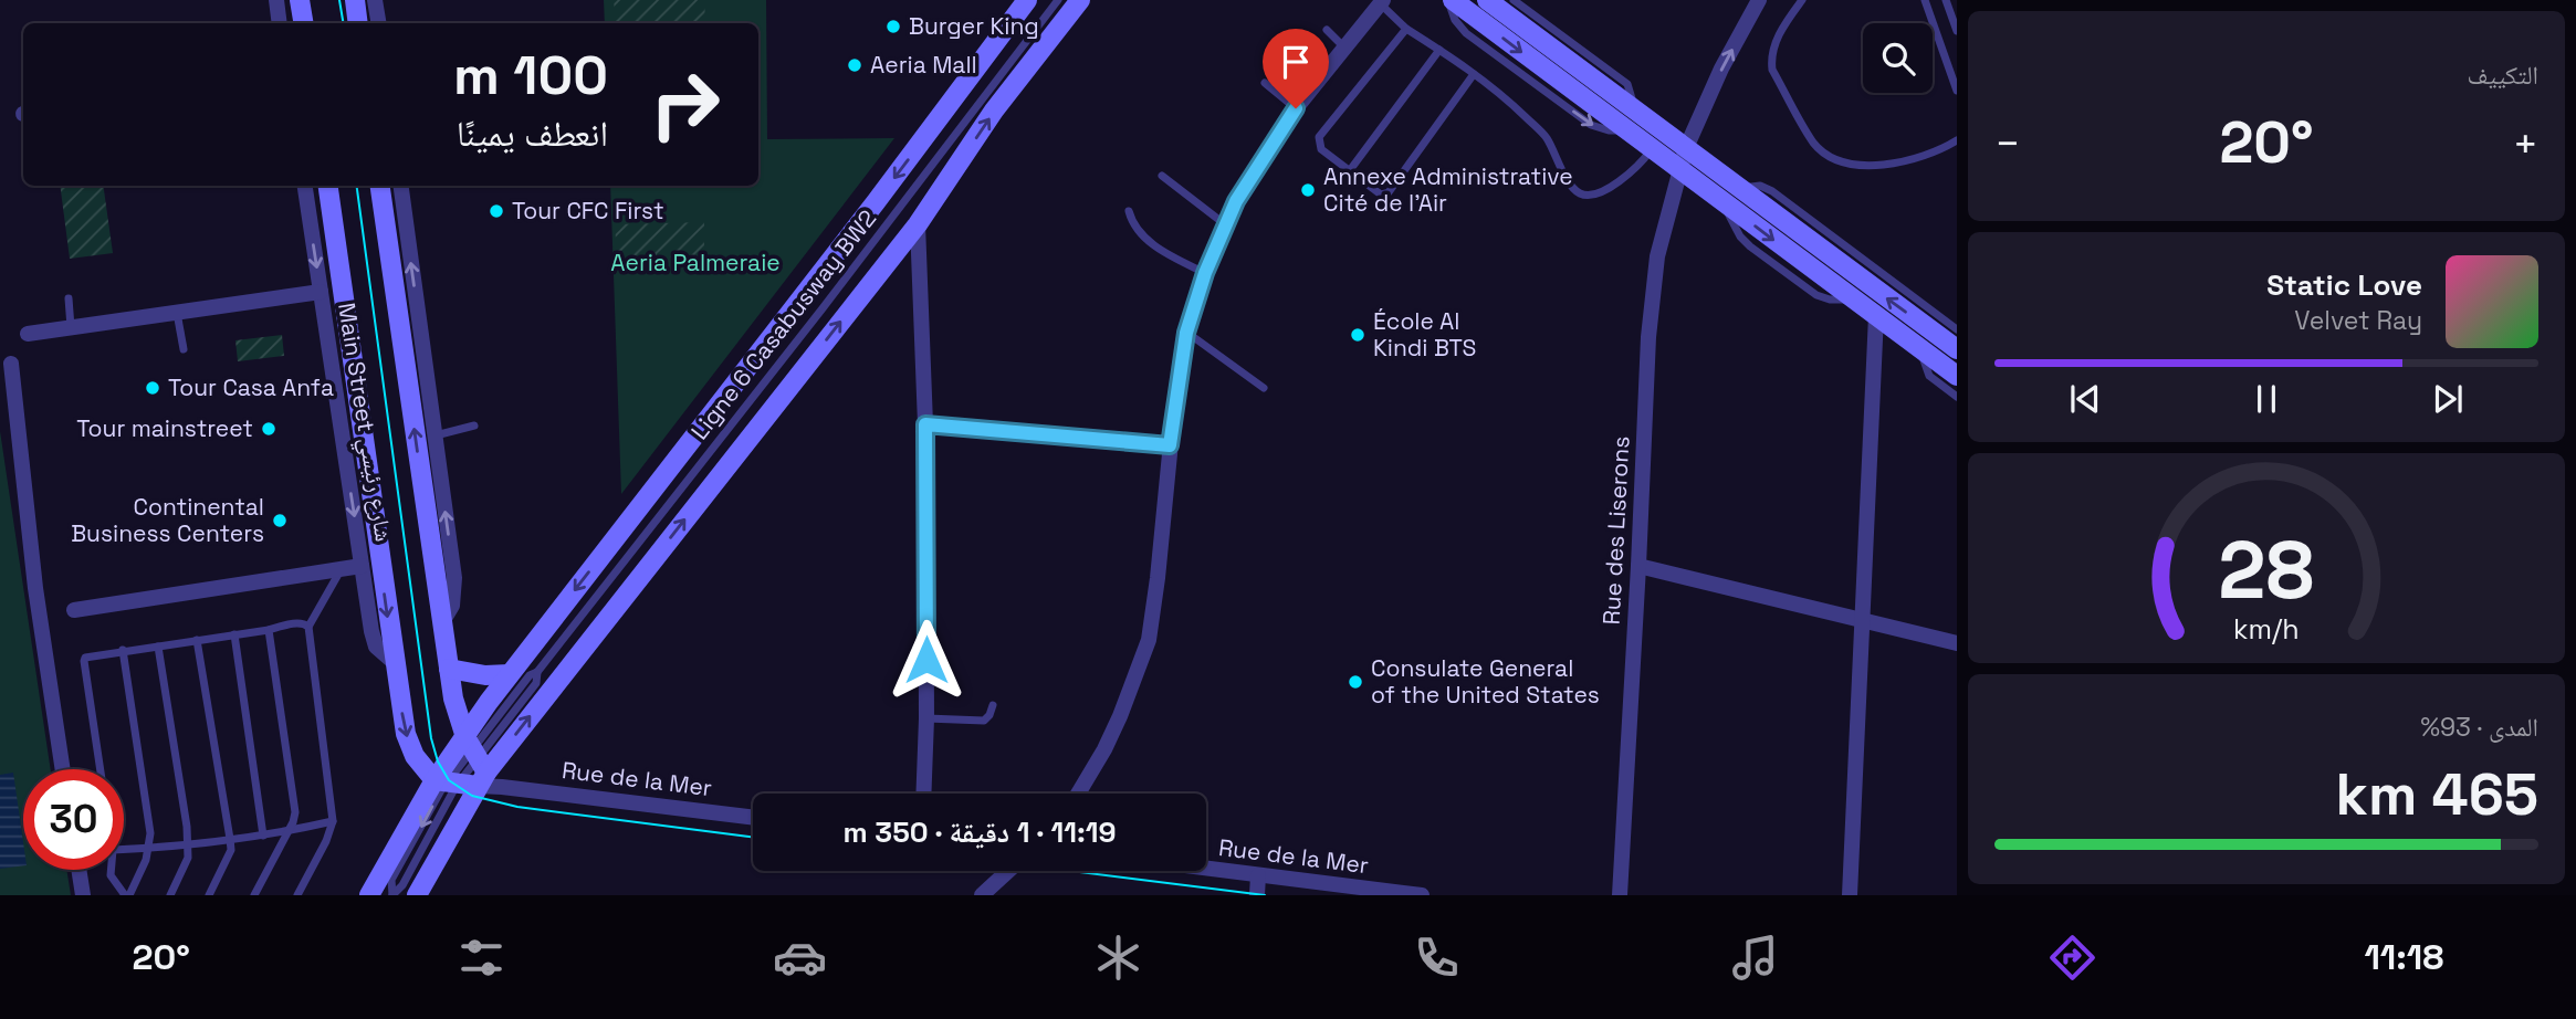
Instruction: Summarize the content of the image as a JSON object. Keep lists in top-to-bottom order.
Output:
{
  "streets": {
    "main road": ["Main Street شارع رئيسي"],
    "street": ["Rue des Liserons", "Rue de la Mer"],
    "lane": ["Ligne 6 Casabusway BW2"]
  },
  "crossings": [
    ["Ligne 6 Casabusway BW2", "Main Street شارع رئيسي"],
    ["Ligne 6 Casabusway BW2", "Rue de la Mer"],
    ["Main Street شارع رئيسي", "Rue de la Mer"]
  ],
  "parks": ["Aeria Palmeraie"],
  "places": [
    "Burger King",
    "Aeria Mall",
    "Annexe Administrative Cité de l'Air",
    "Tour CFC First",
    "École Al Kindi BTS",
    "Tour Casa Anfa",
    "Tour mainstreet",
    "Continental Business Centers",
    "Consulate General of the United States"
  ],
  "page": {
    "tile": [
      "التكييف",
      ["المدى · 93%", "465 km"]
    ],
    "turn": ["100 m", "انعطف يمينًا"],
    "heat": ["−", "20°", "+"],
    "song": ["Static Love", "Velvet Ray"],
    "limit": "30",
    "trip": "11:19 · 1 دقيقة · 350 m",
    "tabs": ["11:18", "20°"],
    "gauge": ["28", "km/h"]
  }
}
